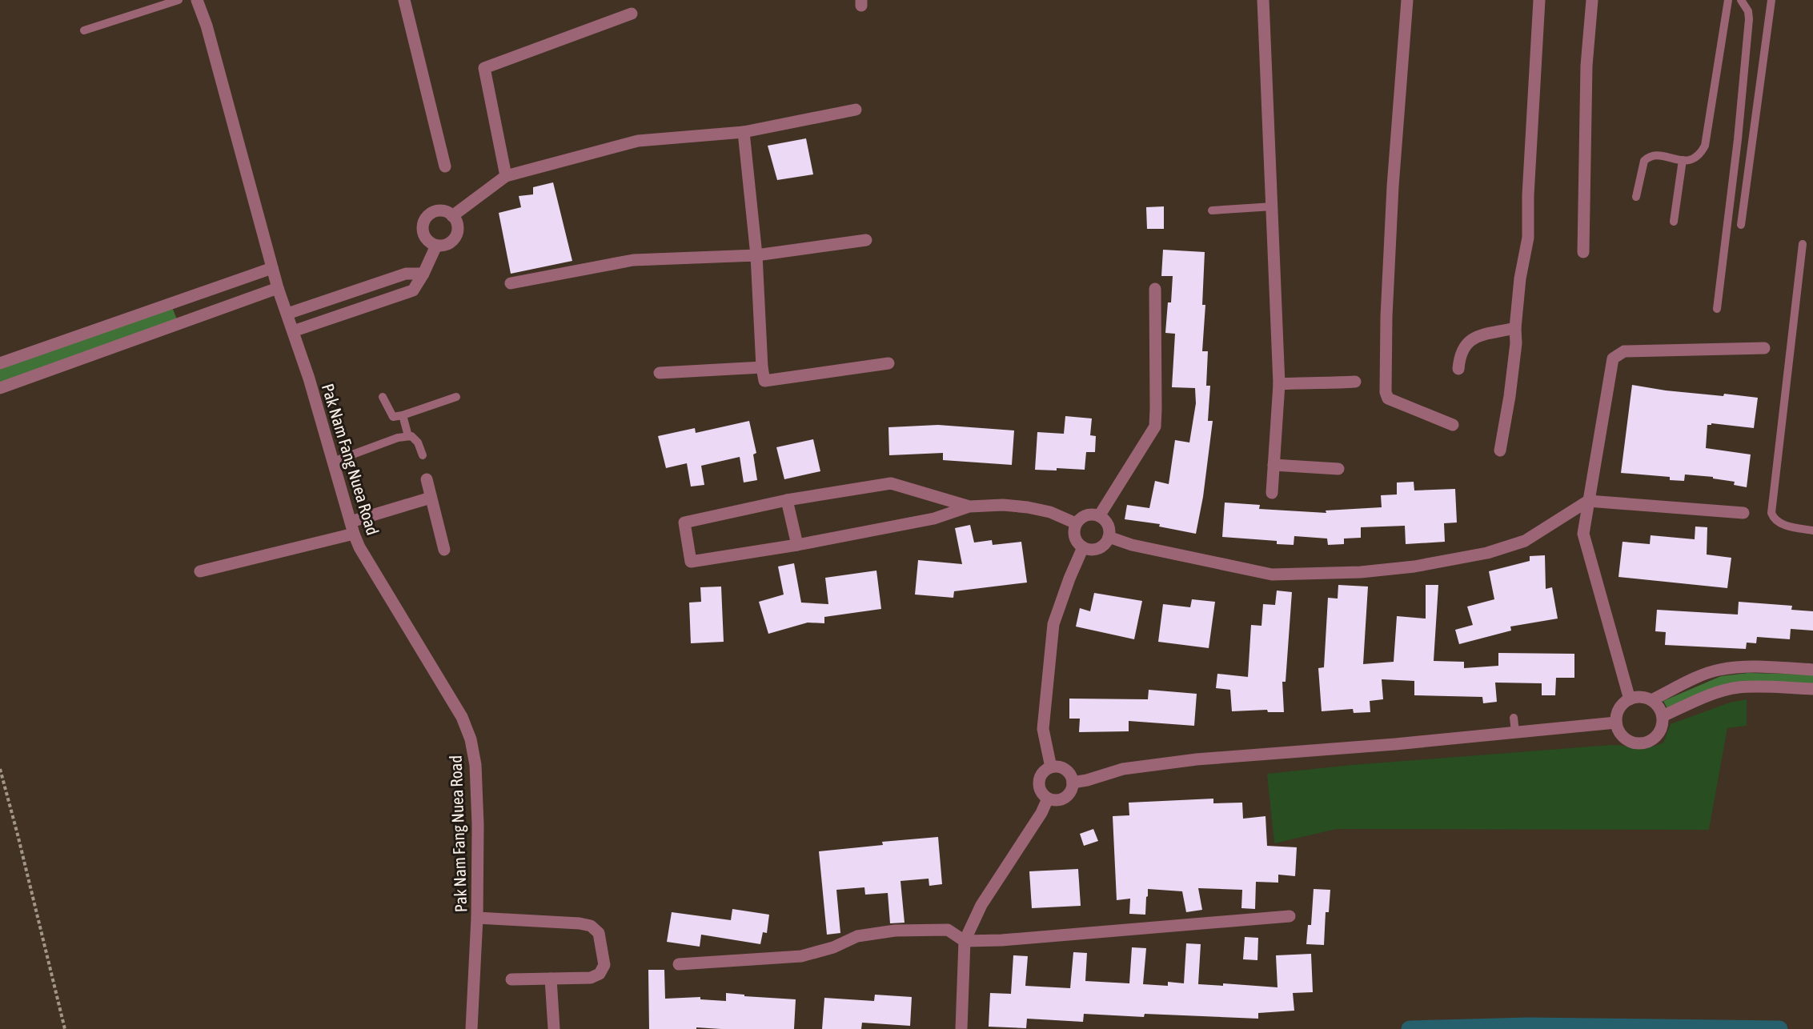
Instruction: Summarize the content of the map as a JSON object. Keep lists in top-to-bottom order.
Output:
{
  "streets": {
    "street": ["Pak Nam Fang Nuea Road"]
  }
}
